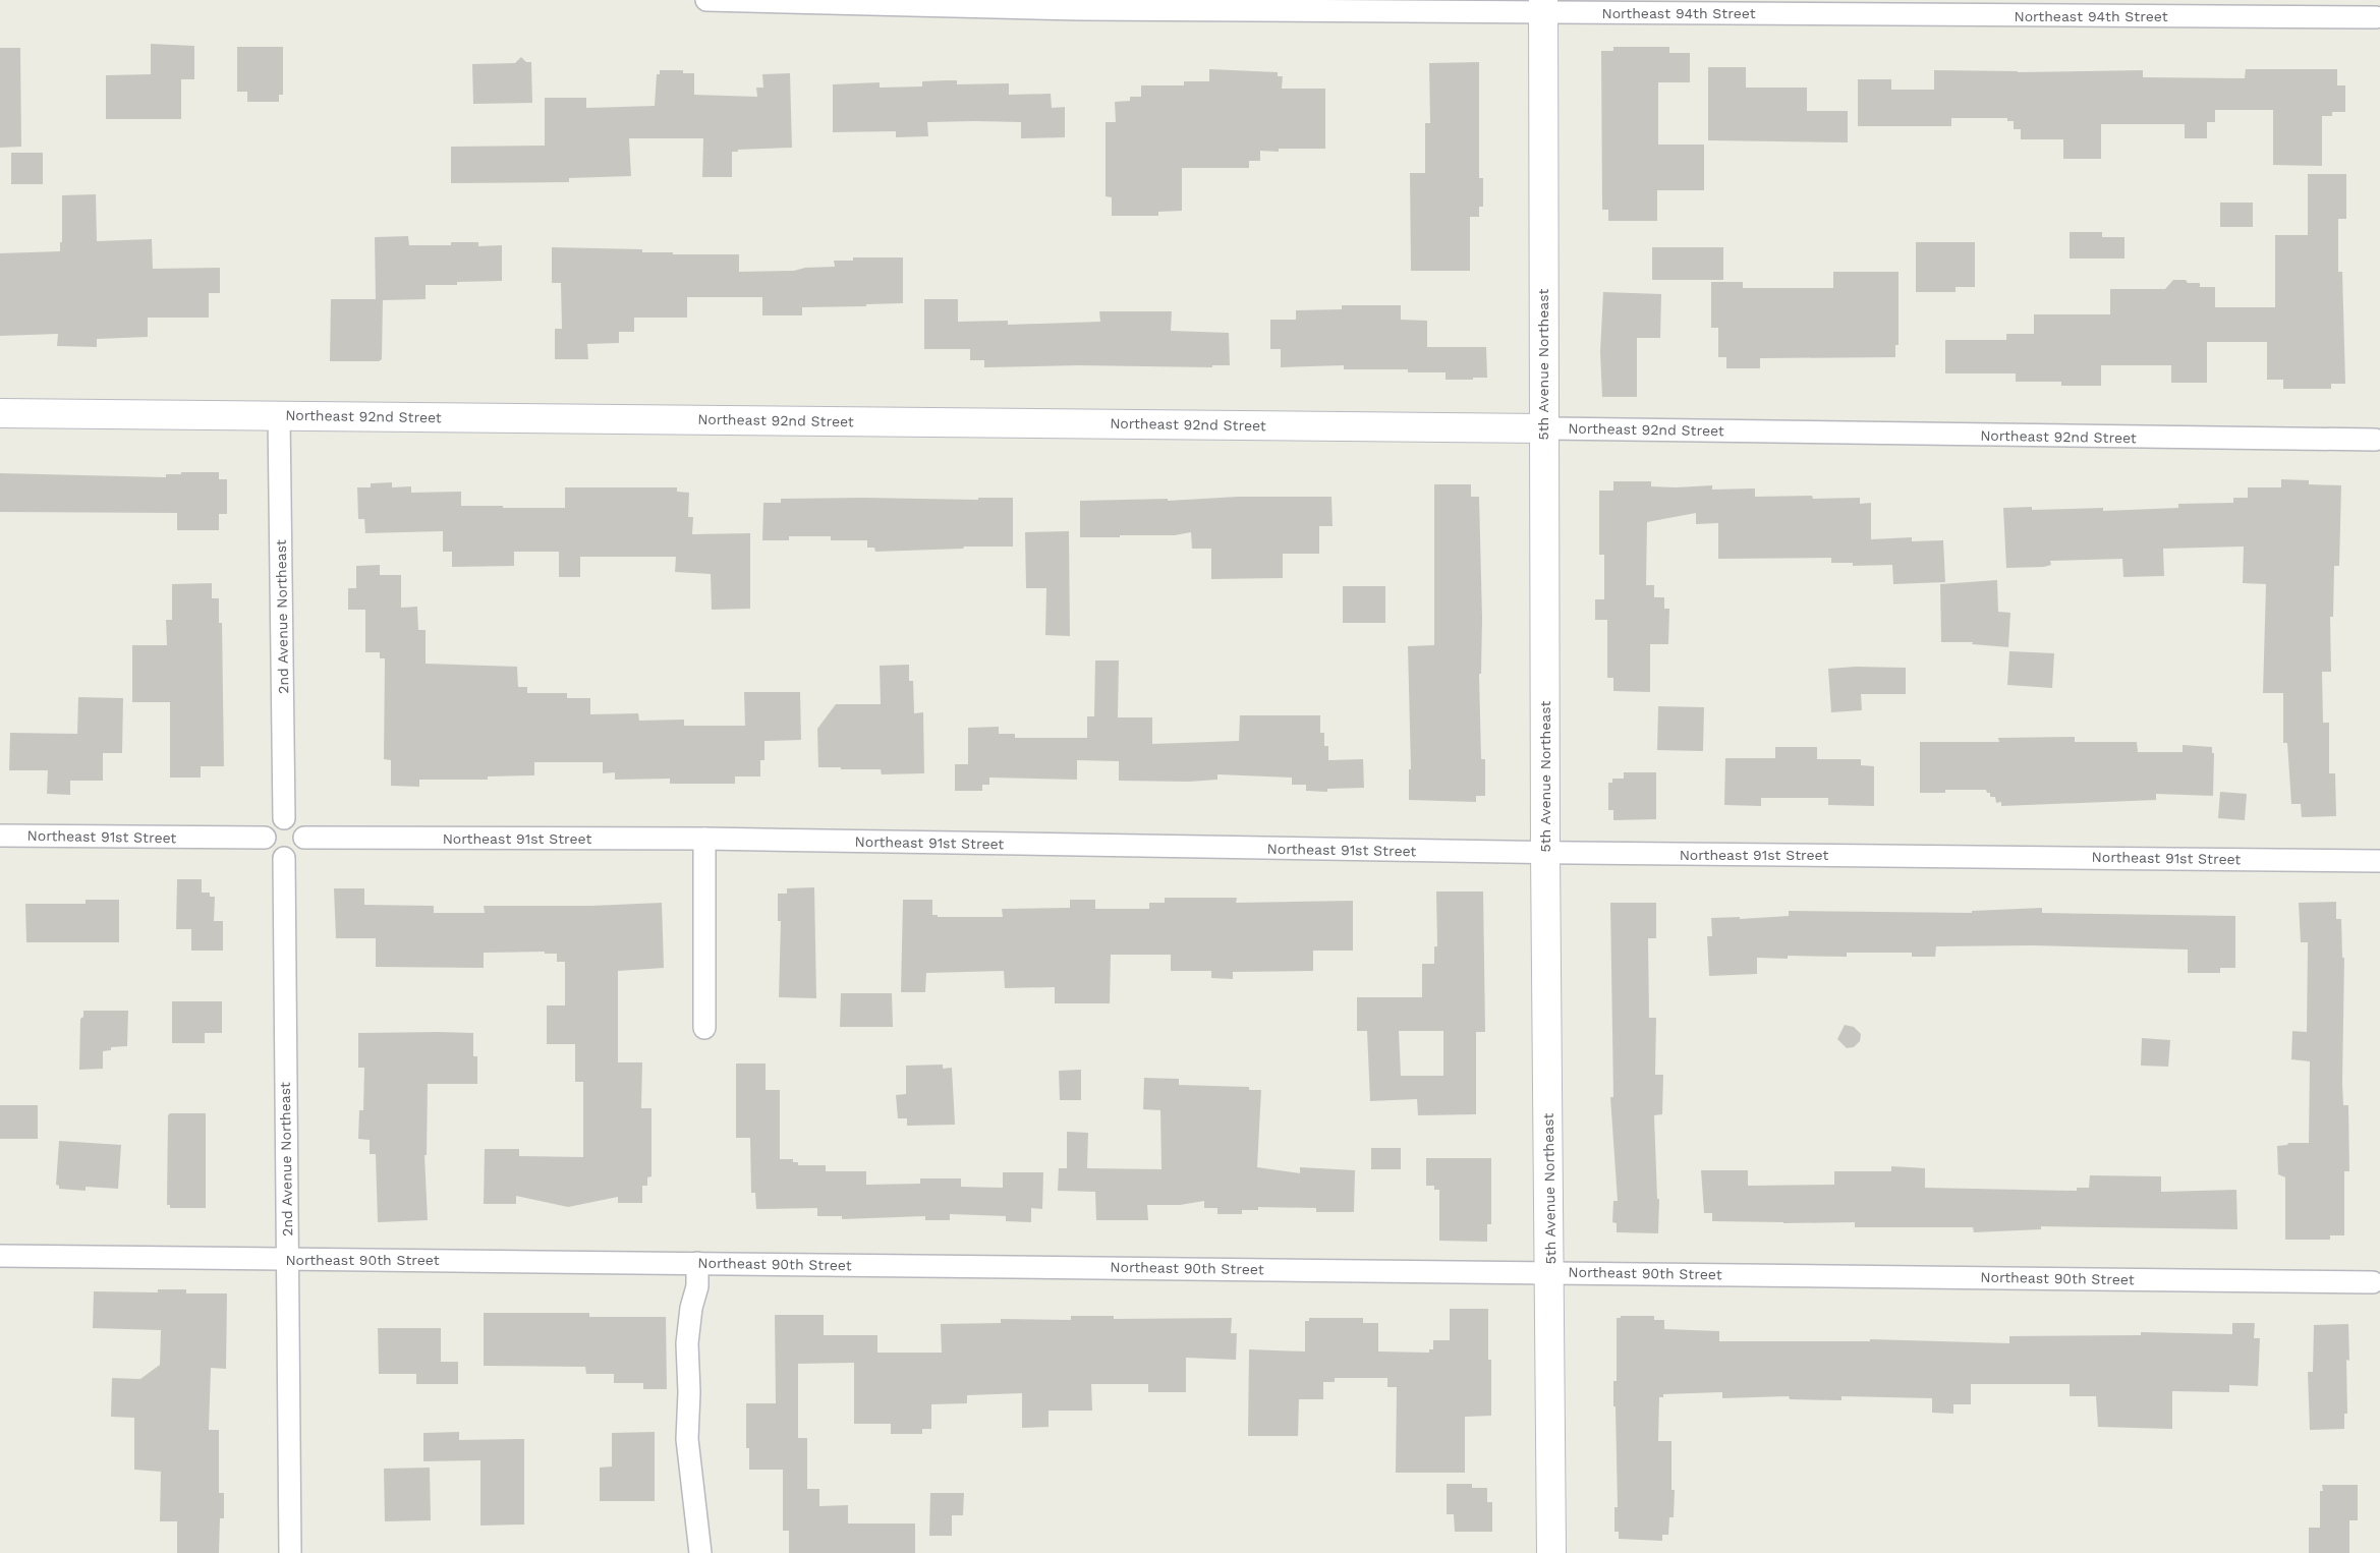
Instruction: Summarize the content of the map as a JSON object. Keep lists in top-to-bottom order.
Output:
{
  "streets": {
    "main road": ["5th Avenue Northeast", "Northeast 92nd Street"],
    "street": [
      "Northeast 94th Street",
      "2nd Avenue Northeast",
      "Northeast 91st Street",
      "Northeast 90th Street"
    ]
  },
  "crossings": [
    ["Northeast 94th Street", "5th Avenue Northeast"],
    ["5th Avenue Northeast", "Northeast 92nd Street"],
    ["5th Avenue Northeast", "Northeast 91st Street"],
    ["5th Avenue Northeast", "Northeast 90th Street"],
    ["Northeast 92nd Street", "2nd Avenue Northeast"],
    ["2nd Avenue Northeast", "Northeast 91st Street"],
    ["2nd Avenue Northeast", "Northeast 90th Street"]
  ]
}
